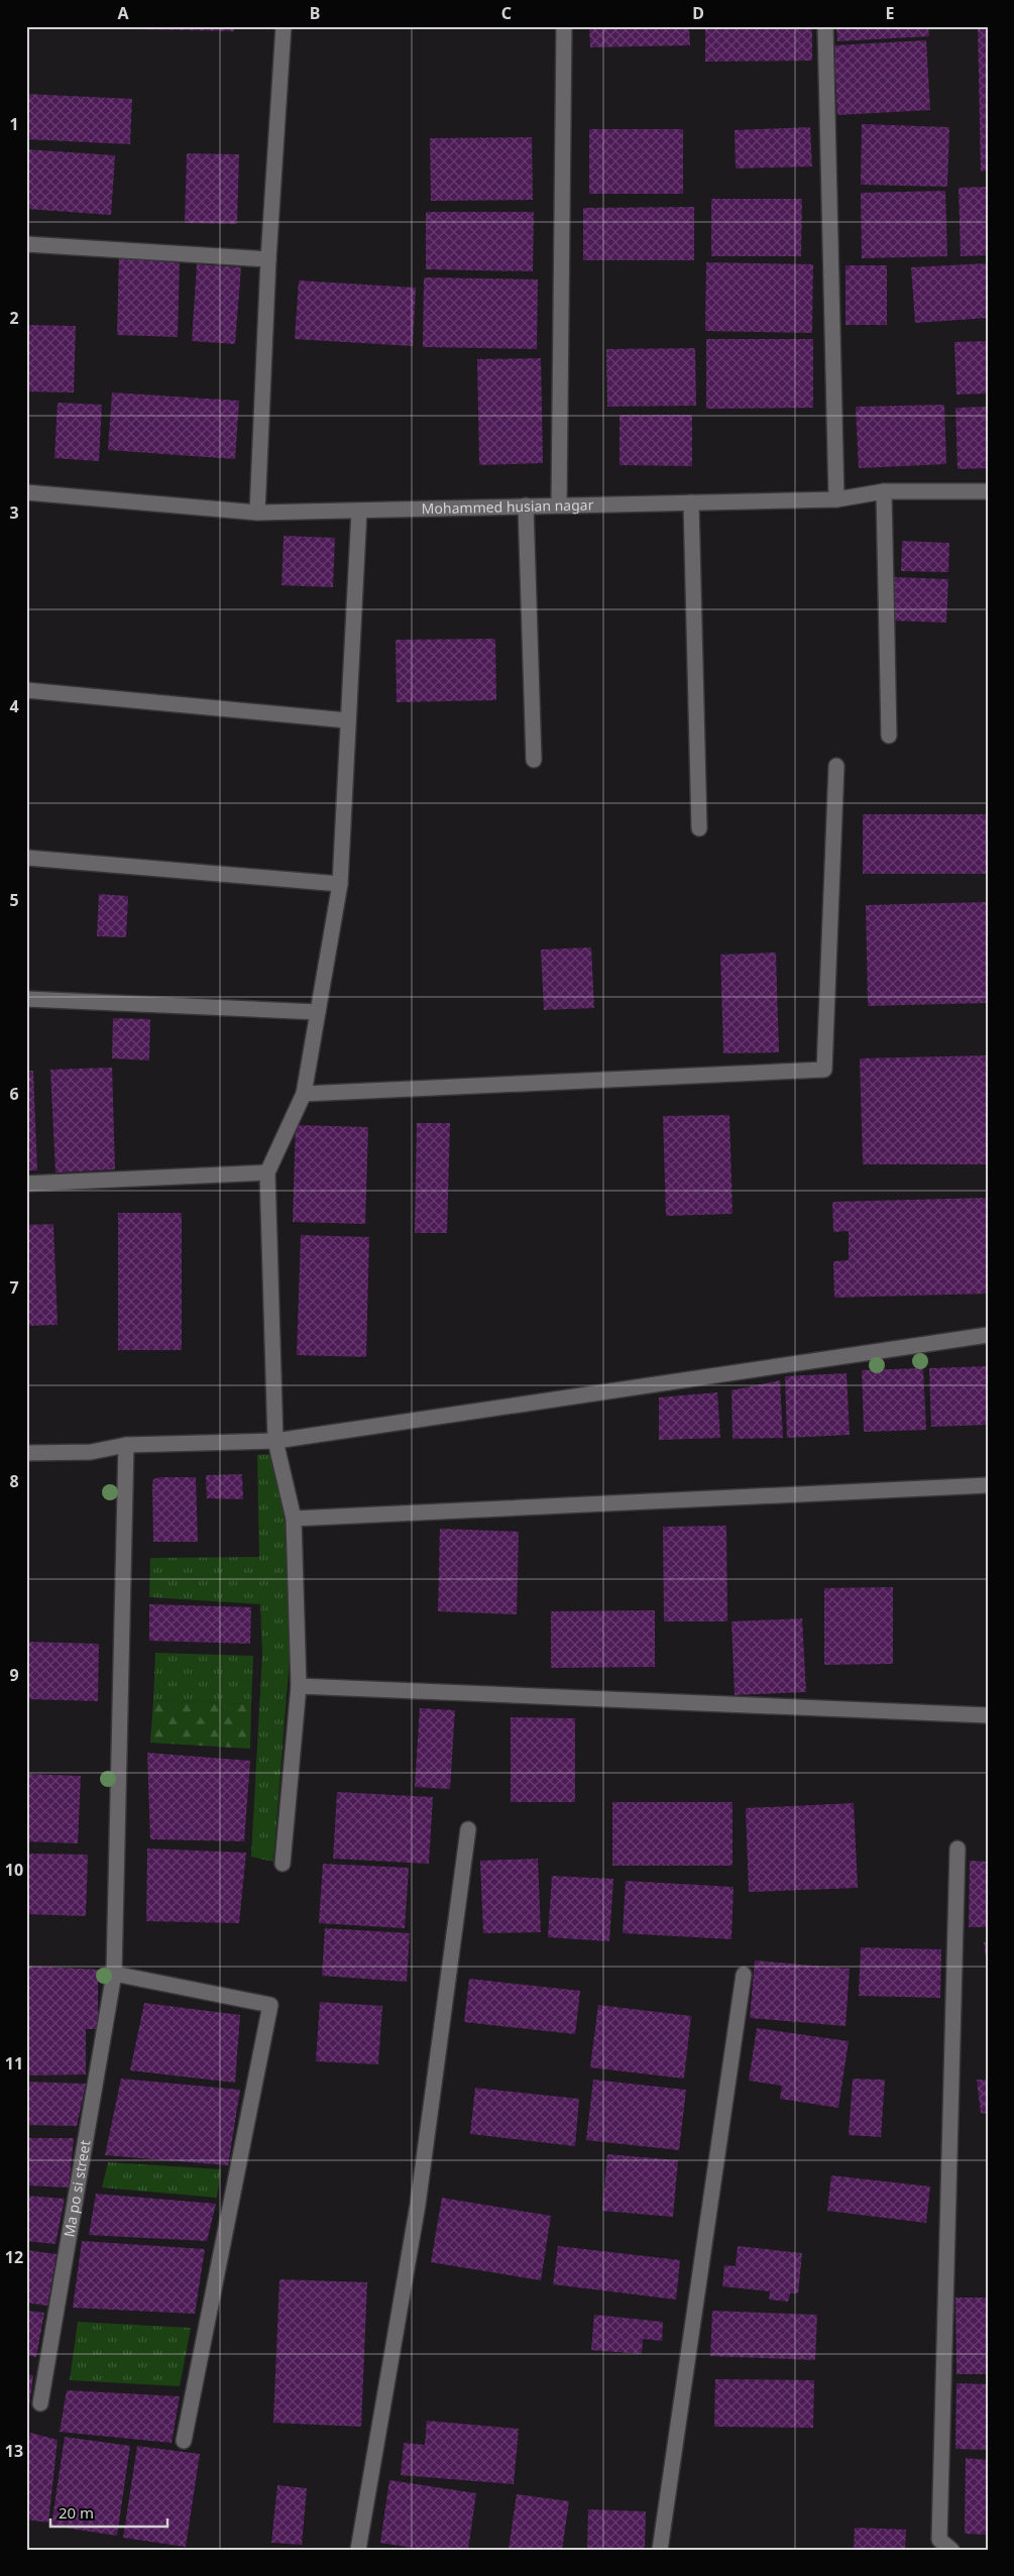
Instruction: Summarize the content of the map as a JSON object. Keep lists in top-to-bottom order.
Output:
{
  "streets": {
    "street": ["Mohammed husian nagar", "Ma po si street"]
  },
  "scale_bar": "20 m",
  "grid": {
    "columns": [
      "A",
      "B",
      "C",
      "D",
      "E"
    ],
    "rows": [
      "1",
      "2",
      "3",
      "4",
      "5",
      "6",
      "7",
      "8",
      "9",
      "10",
      "11",
      "12",
      "13"
    ]
  }
}
